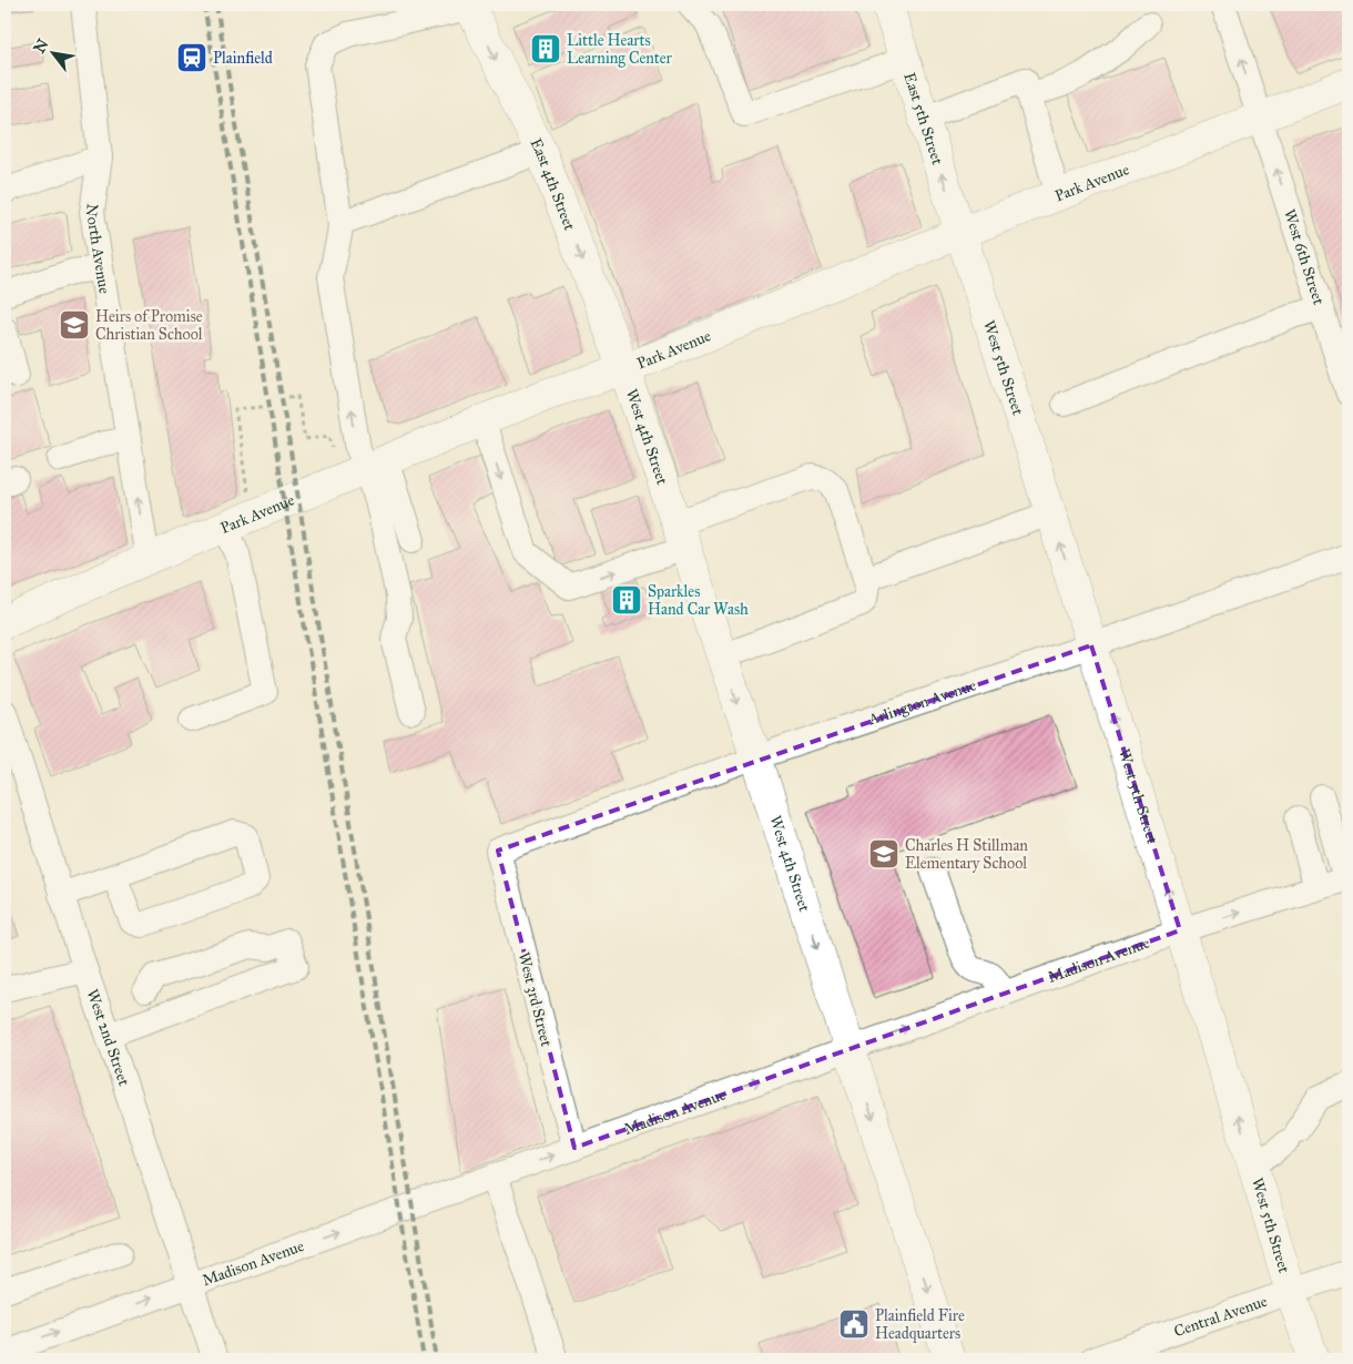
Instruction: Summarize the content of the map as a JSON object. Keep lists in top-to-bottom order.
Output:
{
  "streets": {
    "main road": [
      "East 5th Street",
      "Park Avenue",
      "East 4th Street",
      "West 5th Street",
      "West 4th Street"
    ],
    "street": [
      "North Avenue",
      "West 6th Street",
      "Arlington Avenue",
      "Madison Avenue",
      "West 3rd Street",
      "West 2nd Street",
      "Central Avenue"
    ]
  },
  "crossings": [
    ["East 5th Street", "Park Avenue"],
    ["East 5th Street", "West 5th Street"],
    ["Park Avenue", "East 4th Street"],
    ["Park Avenue", "North Avenue"],
    ["Park Avenue", "West 6th Street"],
    ["Park Avenue", "West 5th Street"],
    ["Park Avenue", "West 4th Street"],
    ["East 4th Street", "West 4th Street"],
    ["West 5th Street", "Arlington Avenue"],
    ["West 5th Street", "Madison Avenue"],
    ["West 5th Street", "Central Avenue"],
    ["West 4th Street", "Arlington Avenue"],
    ["West 4th Street", "Madison Avenue"],
    ["Arlington Avenue", "West 3rd Street"],
    ["Madison Avenue", "West 3rd Street"],
    ["Madison Avenue", "West 2nd Street"]
  ],
  "one_way": [
    "East 5th Street",
    "East 4th Street",
    "West 5th Street",
    "West 4th Street",
    "Madison Avenue"
  ],
  "places": {
    "building": ["Little Hearts Learning Center", "Sparkles Hand Car Wash"],
    "station": ["Plainfield"],
    "school or university": ["Heirs of Promise Christian School", "Charles H Stillman Elementary School"],
    "public building": ["Plainfield Fire Headquarters"]
  },
  "north": "top left"
}
